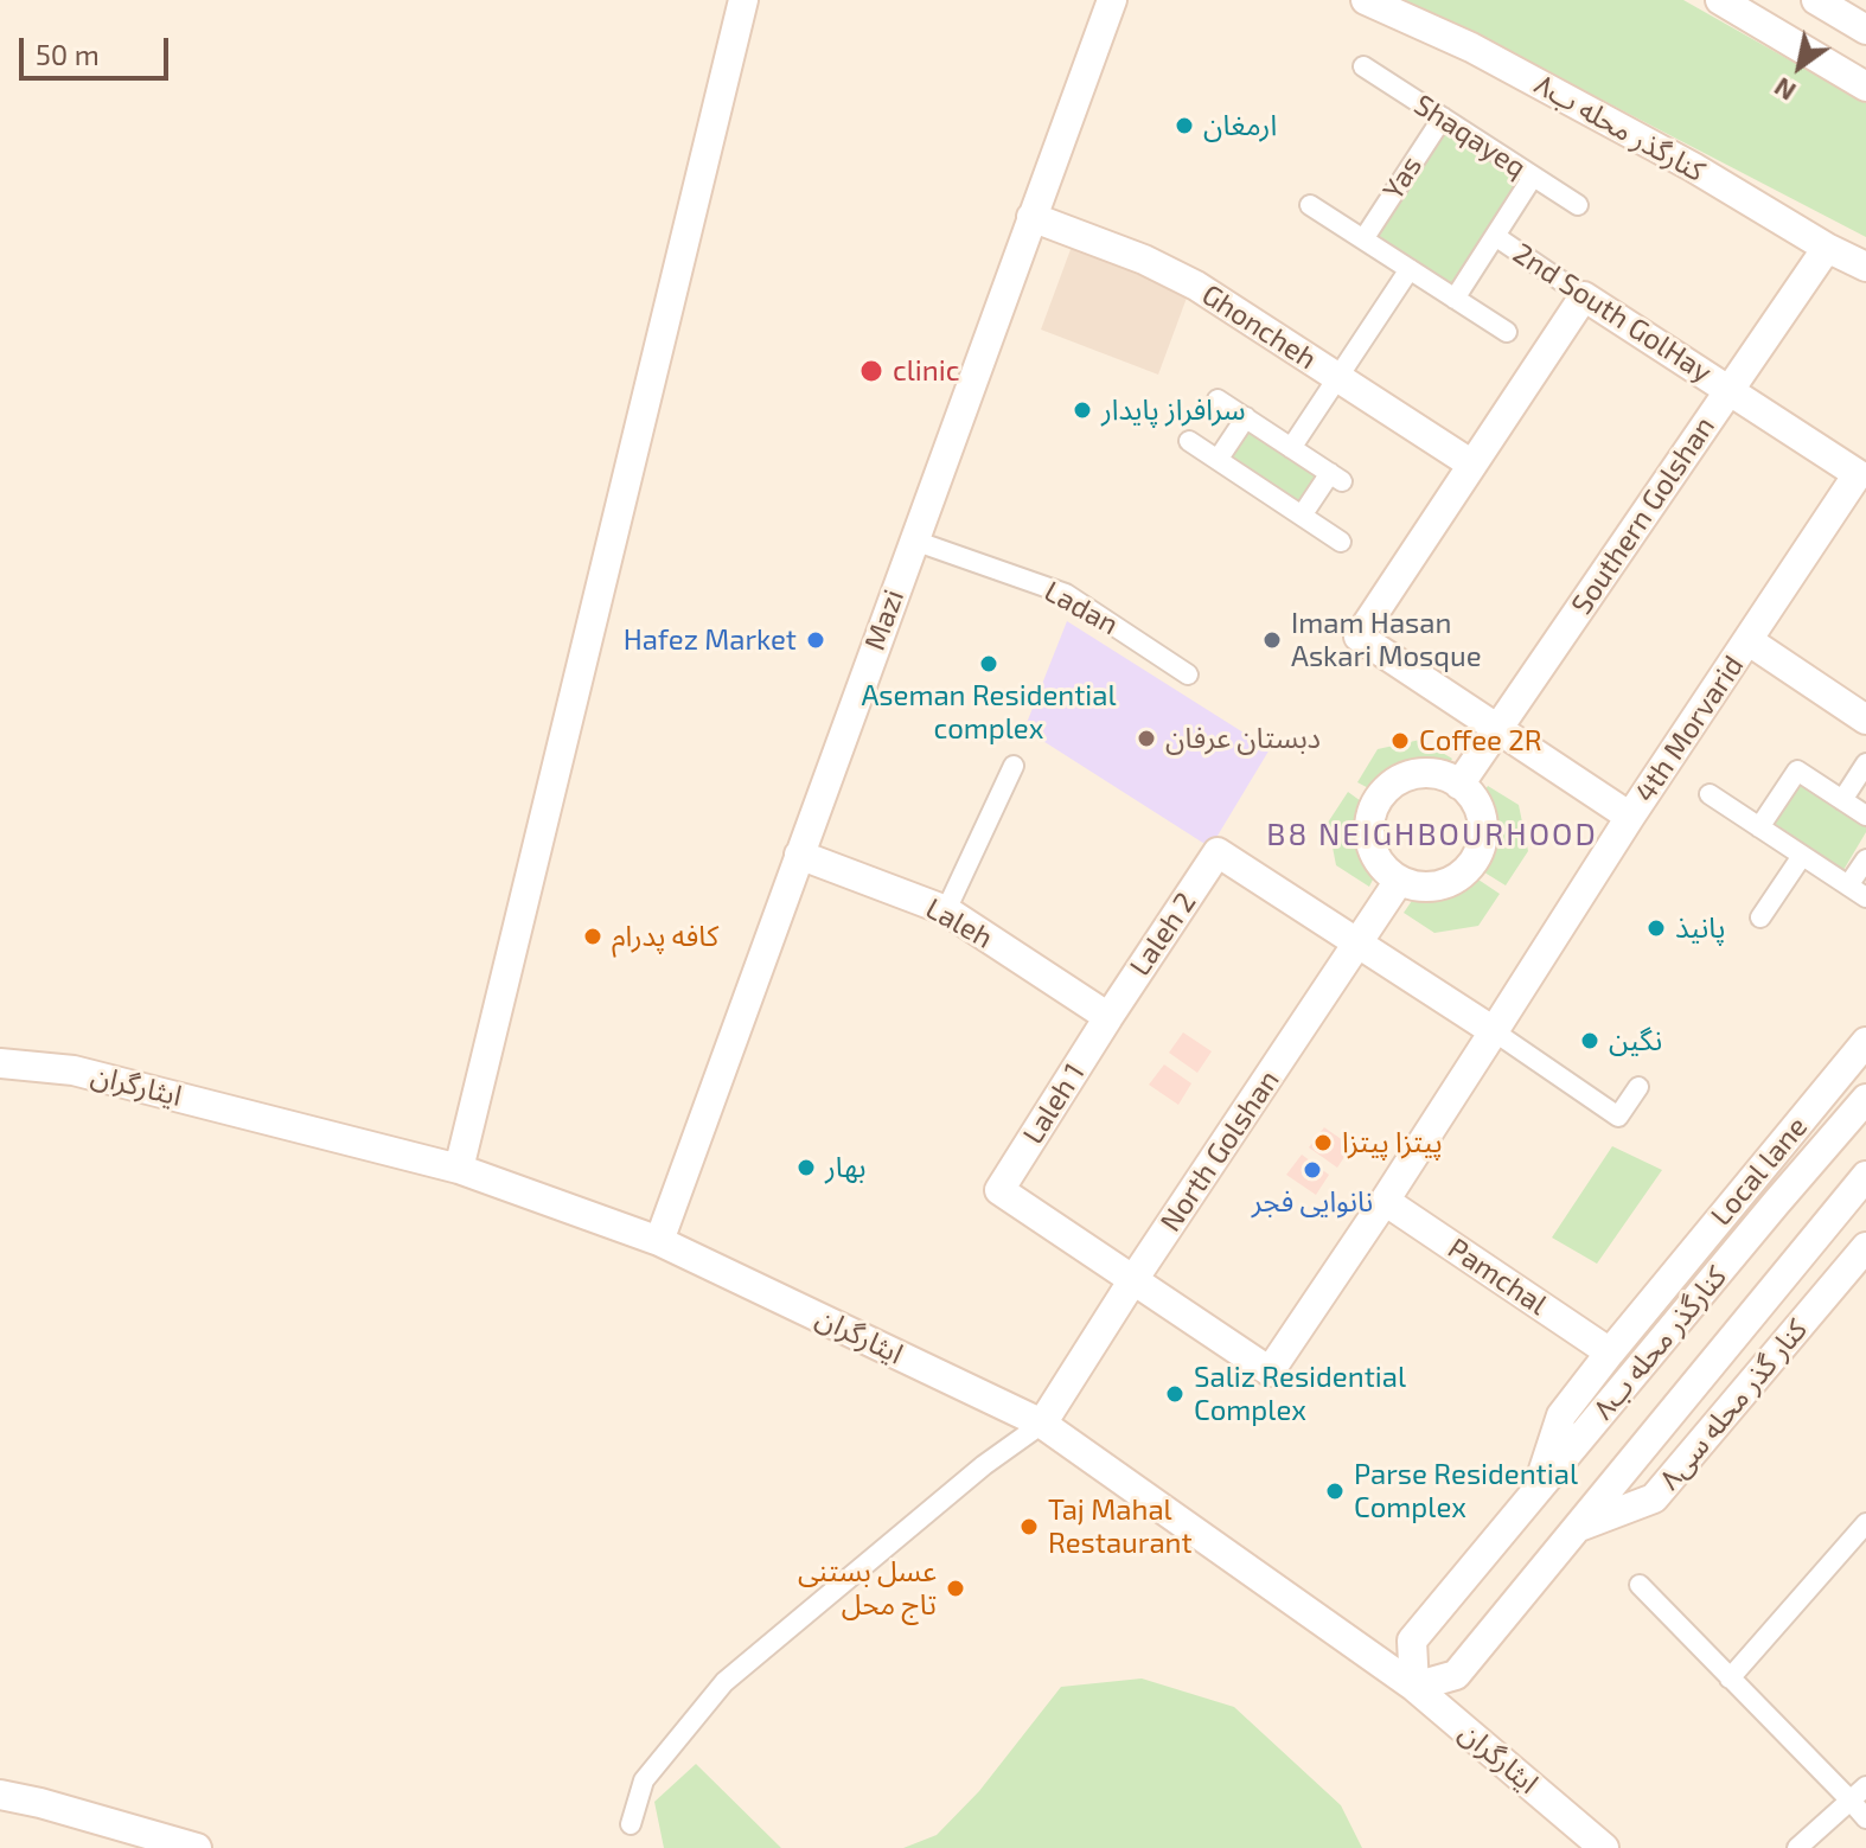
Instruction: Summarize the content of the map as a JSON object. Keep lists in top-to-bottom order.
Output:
{
  "streets": {
    "street": [
      "کنارگذر محله ب۸",
      "Shaqayeq",
      "Yas",
      "2nd South GolHay",
      "Ghoncheh",
      "Southern Golshan",
      "Ladan",
      "Mazi",
      "4th Morvarid",
      "Laleh",
      "Laleh 2",
      "ایثارگران",
      "Laleh 1",
      "North Golshan",
      "Local lane",
      "Pamchal",
      "کنار گذر محله سی۸"
    ]
  },
  "crossings": [
    ["کنارگذر محله ب۸", "Southern Golshan"],
    ["کنارگذر محله ب۸", "ایثارگران"],
    ["کنارگذر محله ب۸", "Local lane"],
    ["Shaqayeq", "Yas"],
    ["2nd South GolHay", "Southern Golshan"],
    ["2nd South GolHay", "4th Morvarid"],
    ["Ghoncheh", "Mazi"],
    ["Southern Golshan", "North Golshan"],
    ["Ladan", "Mazi"],
    ["Mazi", "Laleh"],
    ["Mazi", "ایثارگران"],
    ["4th Morvarid", "Laleh 1"],
    ["4th Morvarid", "North Golshan"],
    ["4th Morvarid", "Pamchal"],
    ["Laleh", "Laleh 2"],
    ["Laleh", "Laleh 1"],
    ["Laleh 2", "Laleh 1"],
    ["Laleh 2", "North Golshan"],
    ["ایثارگران", "North Golshan"],
    ["Laleh 1", "North Golshan"],
    ["Local lane", "Pamchal"]
  ],
  "districts": ["B8 NEIGHBOURHOOD"],
  "places": [
    "ارمغان",
    "clinic",
    "سرافراز پایدار",
    "Hafez Market",
    "Imam Hasan Askari Mosque",
    "Aseman Residential complex",
    "دبستان عرفان",
    "Coffee 2R",
    "پانیذ",
    "کافه پدرام",
    "نگین",
    "پیتزا پیتزا",
    "بهار",
    "نانوایی فجر",
    "Saliz Residential Complex",
    "Parse Residential Complex",
    "Taj Mahal Restaurant",
    "عسل بستنی تاج محل"
  ],
  "scale_bar": "50 m",
  "north": "bottom left"
}
